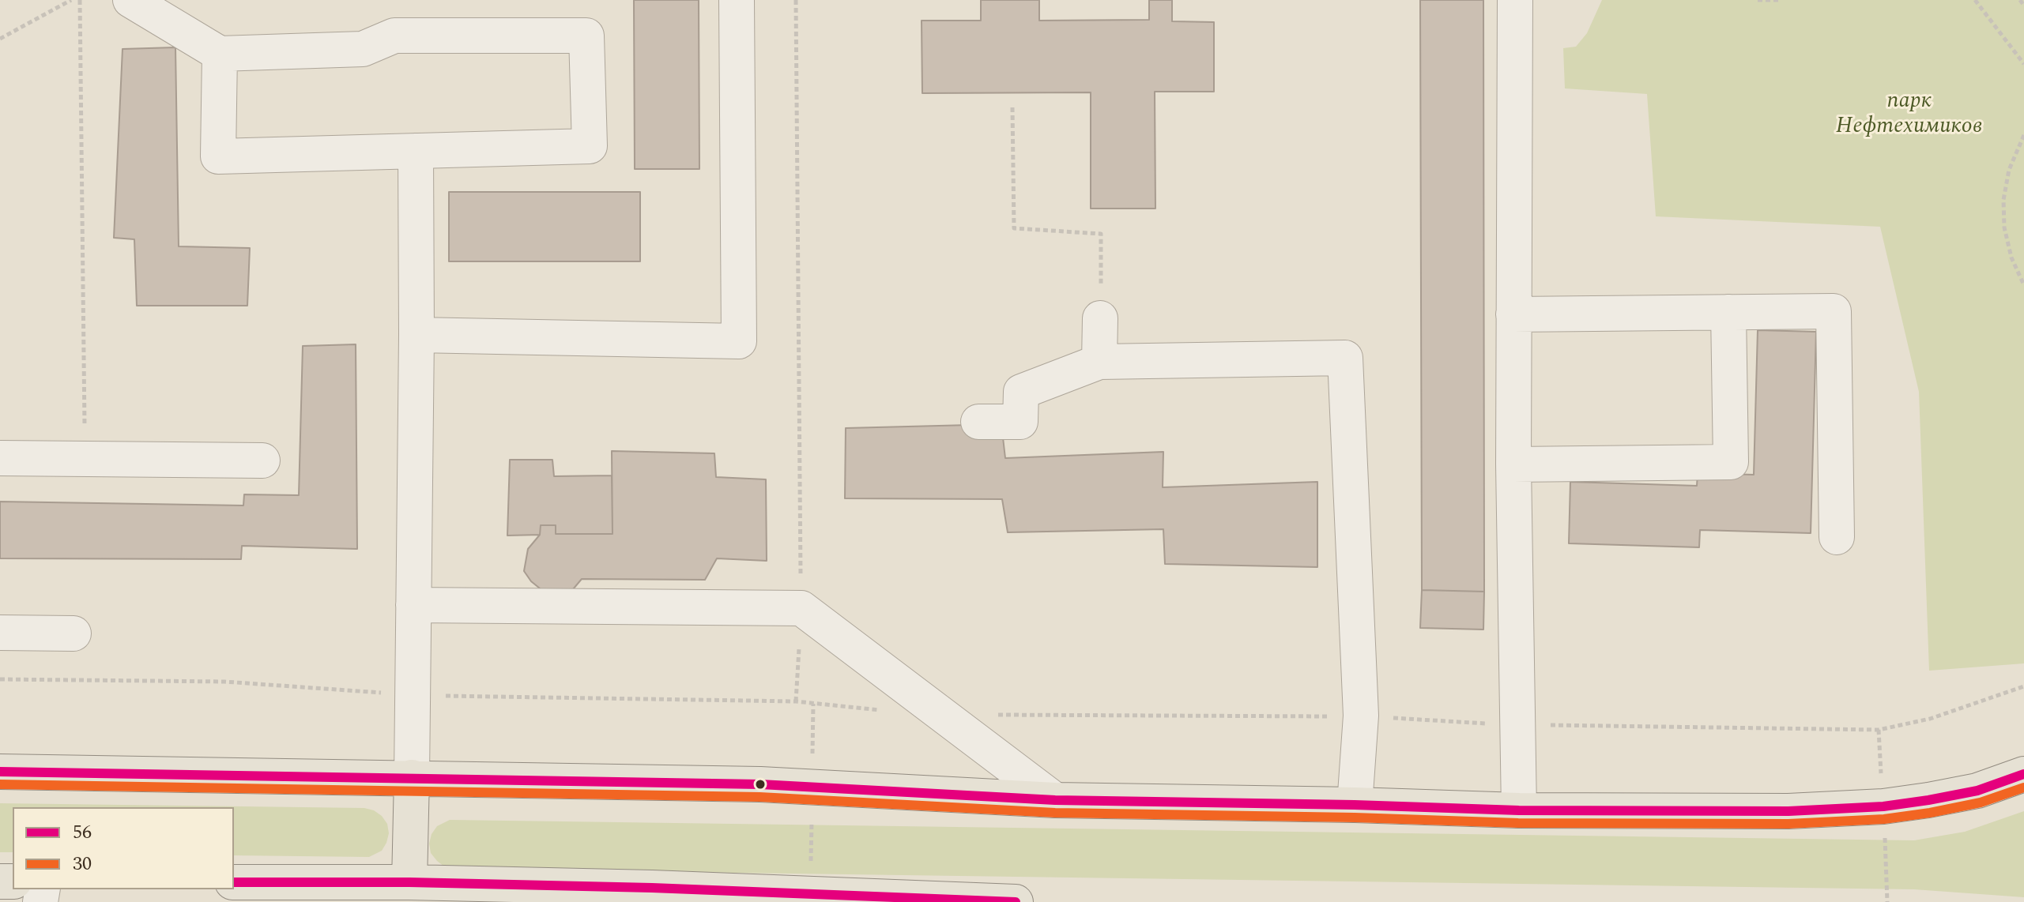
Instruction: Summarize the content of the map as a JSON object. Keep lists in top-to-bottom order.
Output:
{
  "parks": ["парк Нефтехимиков"],
  "lines": ["transit line 56", "transit line 30"],
  "legend": ["56", "30"]
}
